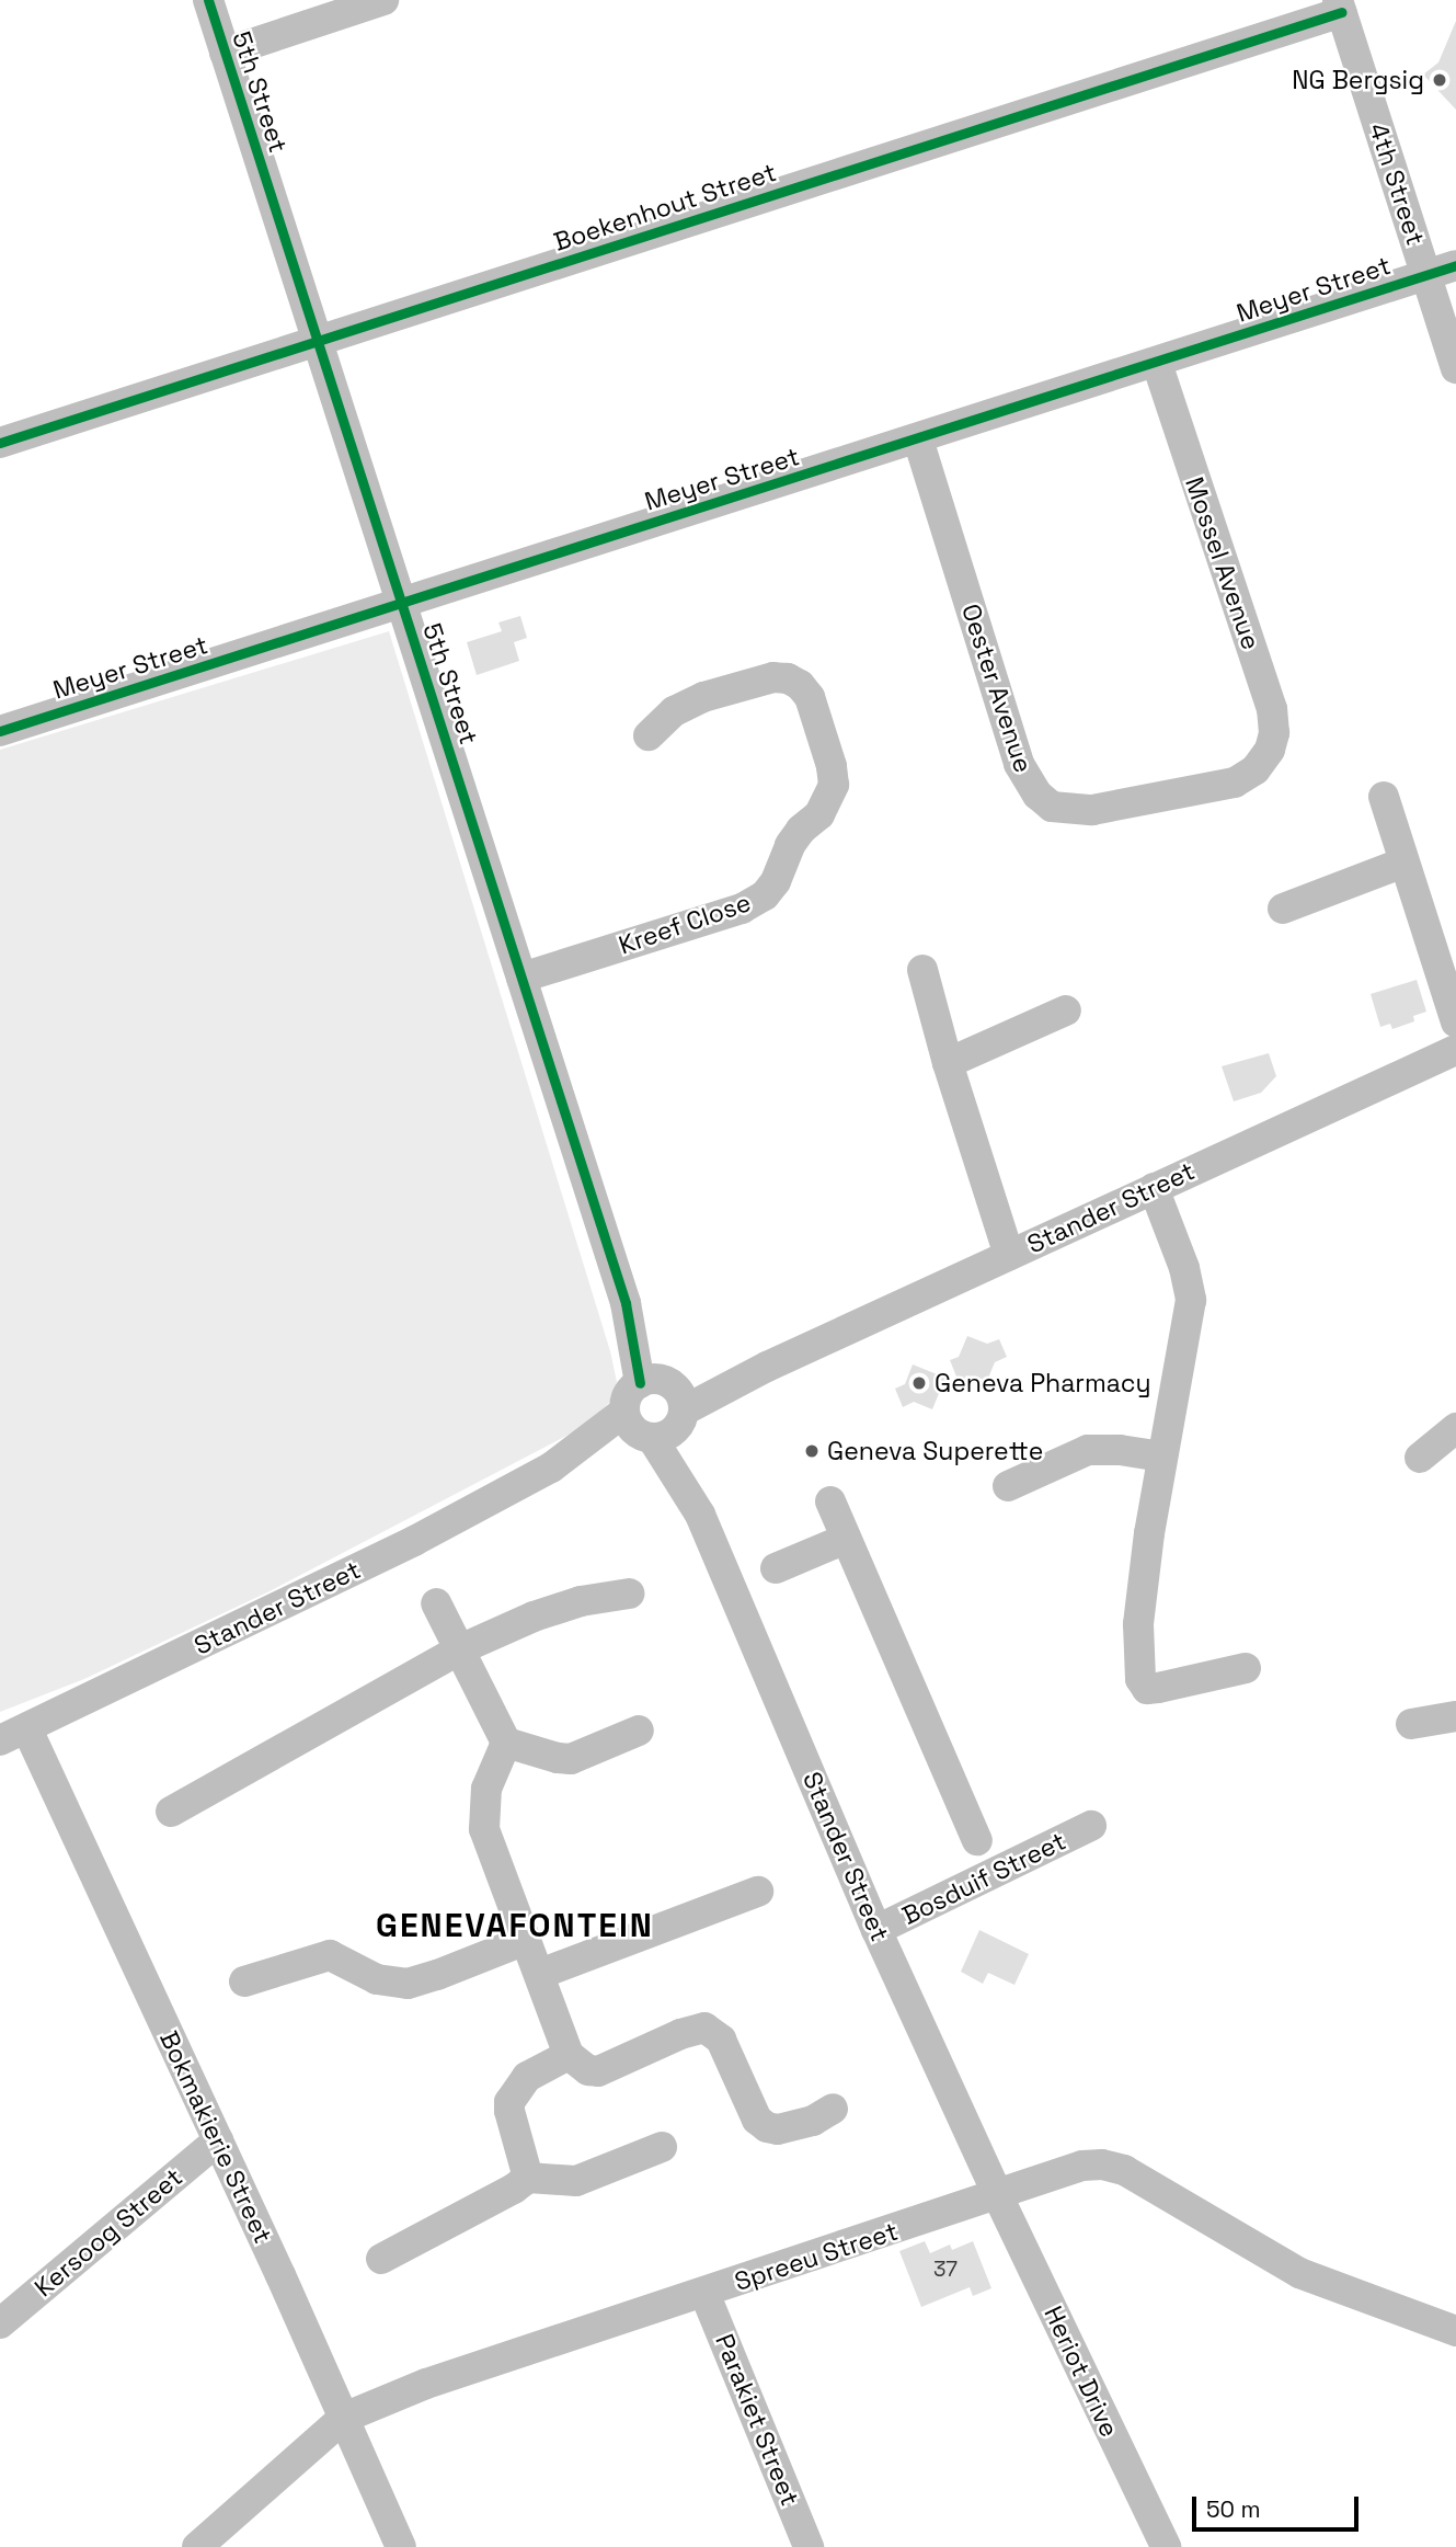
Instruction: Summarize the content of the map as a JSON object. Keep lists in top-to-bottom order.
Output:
{
  "streets": {
    "street": [
      "5th Street",
      "4th Street",
      "Boekenhout Street",
      "Meyer Street",
      "Mossel Avenue",
      "Oester Avenue",
      "Kreef Close",
      "Stander Street",
      "Bosduif Street",
      "Bokmakierie Street",
      "Kersoog Street",
      "Spreeu Street",
      "Heriot Drive",
      "Parakiet Street"
    ]
  },
  "crossings": [
    ["5th Street", "Boekenhout Street"],
    ["5th Street", "Meyer Street"],
    ["5th Street", "Kreef Close"],
    ["5th Street", "Stander Street"],
    ["4th Street", "Boekenhout Street"],
    ["4th Street", "Meyer Street"],
    ["Meyer Street", "Mossel Avenue"],
    ["Meyer Street", "Oester Avenue"],
    ["Mossel Avenue", "Oester Avenue"],
    ["Stander Street", "Bosduif Street"],
    ["Stander Street", "Bokmakierie Street"],
    ["Stander Street", "Spreeu Street"],
    ["Stander Street", "Heriot Drive"],
    ["Bokmakierie Street", "Kersoog Street"],
    ["Bokmakierie Street", "Spreeu Street"],
    ["Spreeu Street", "Heriot Drive"],
    ["Spreeu Street", "Parakiet Street"]
  ],
  "districts": ["GENEVAFONTEIN"],
  "places": ["NG Bergsig", "Geneva Pharmacy", "Geneva Superette"],
  "house_numbers": ["37"],
  "scale_bar": "50 m"
}
